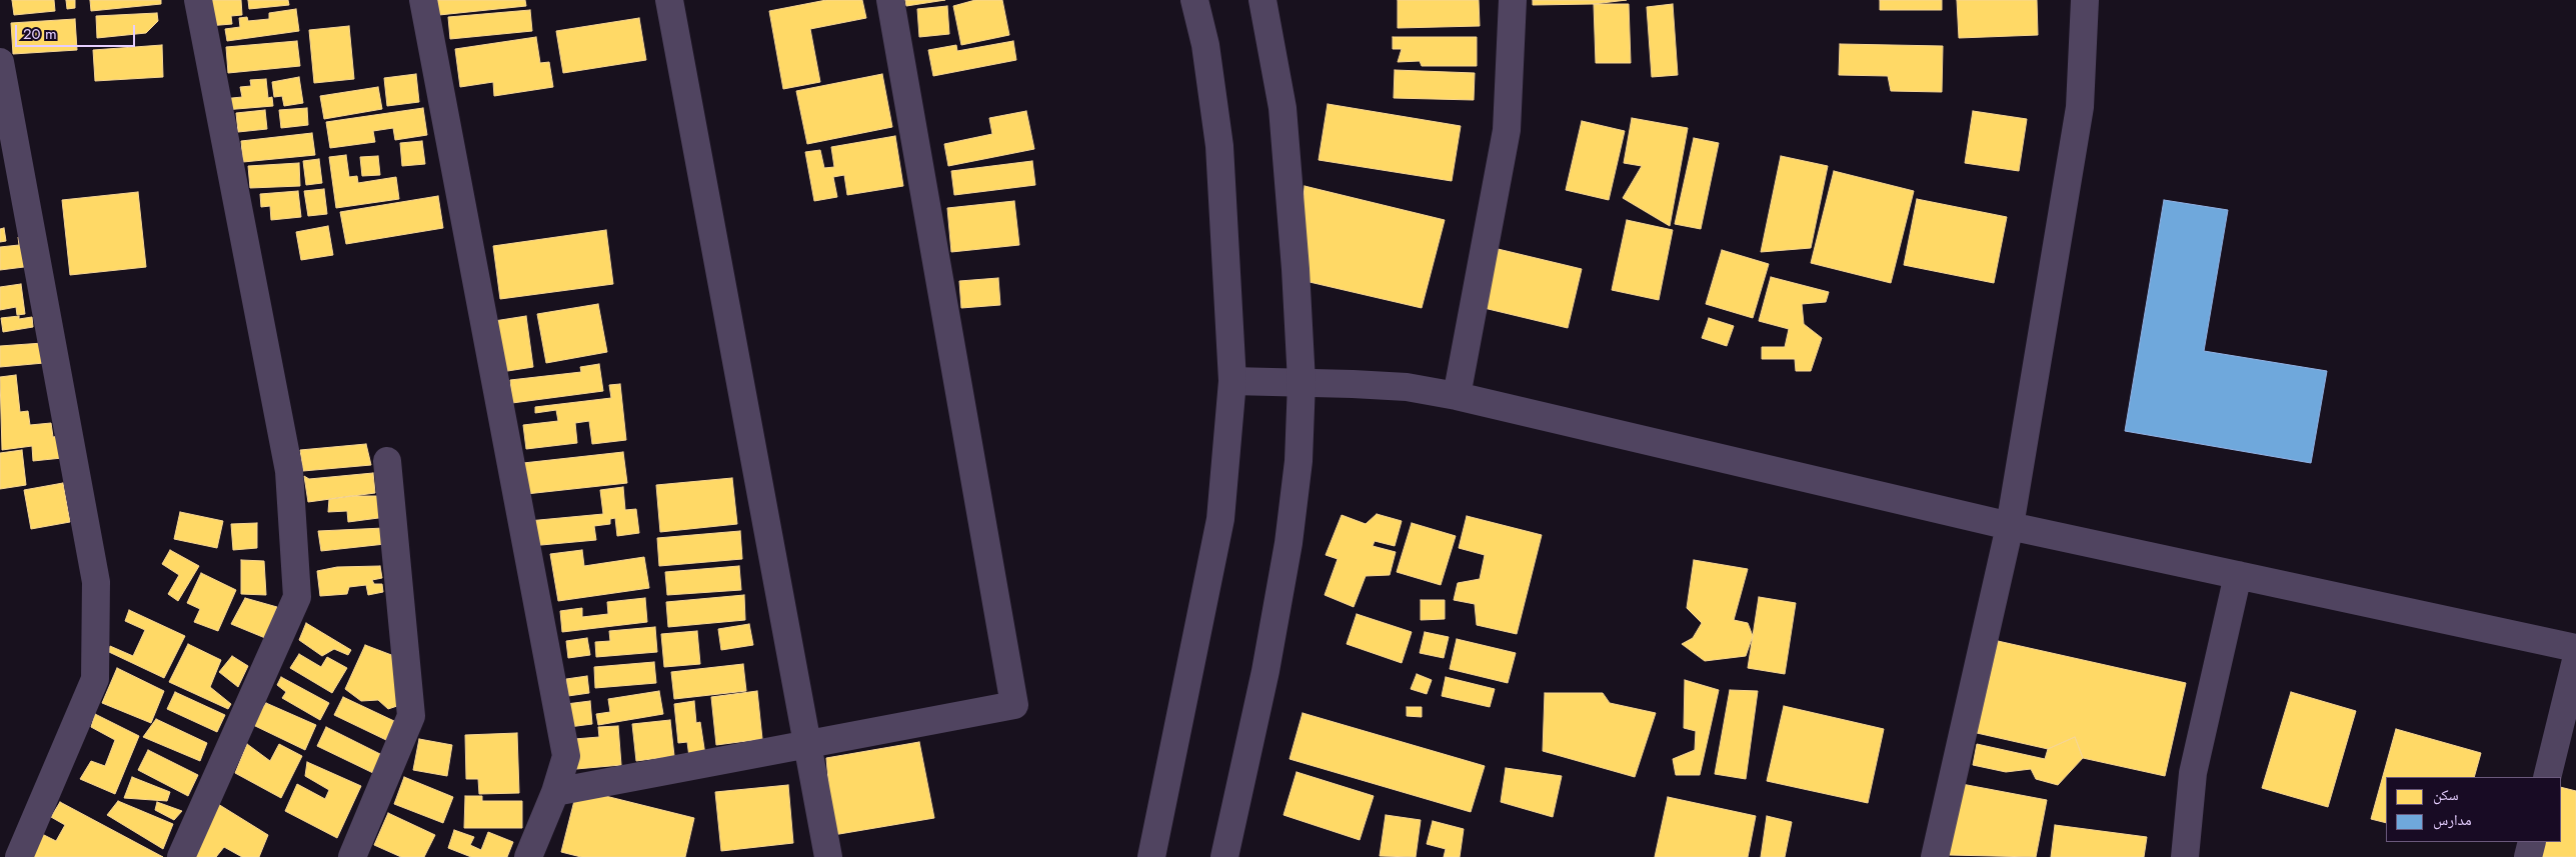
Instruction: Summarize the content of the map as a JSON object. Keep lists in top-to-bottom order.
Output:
{
  "legend": ["سكن", "مدارس"],
  "scale_bar": "20 m"
}
